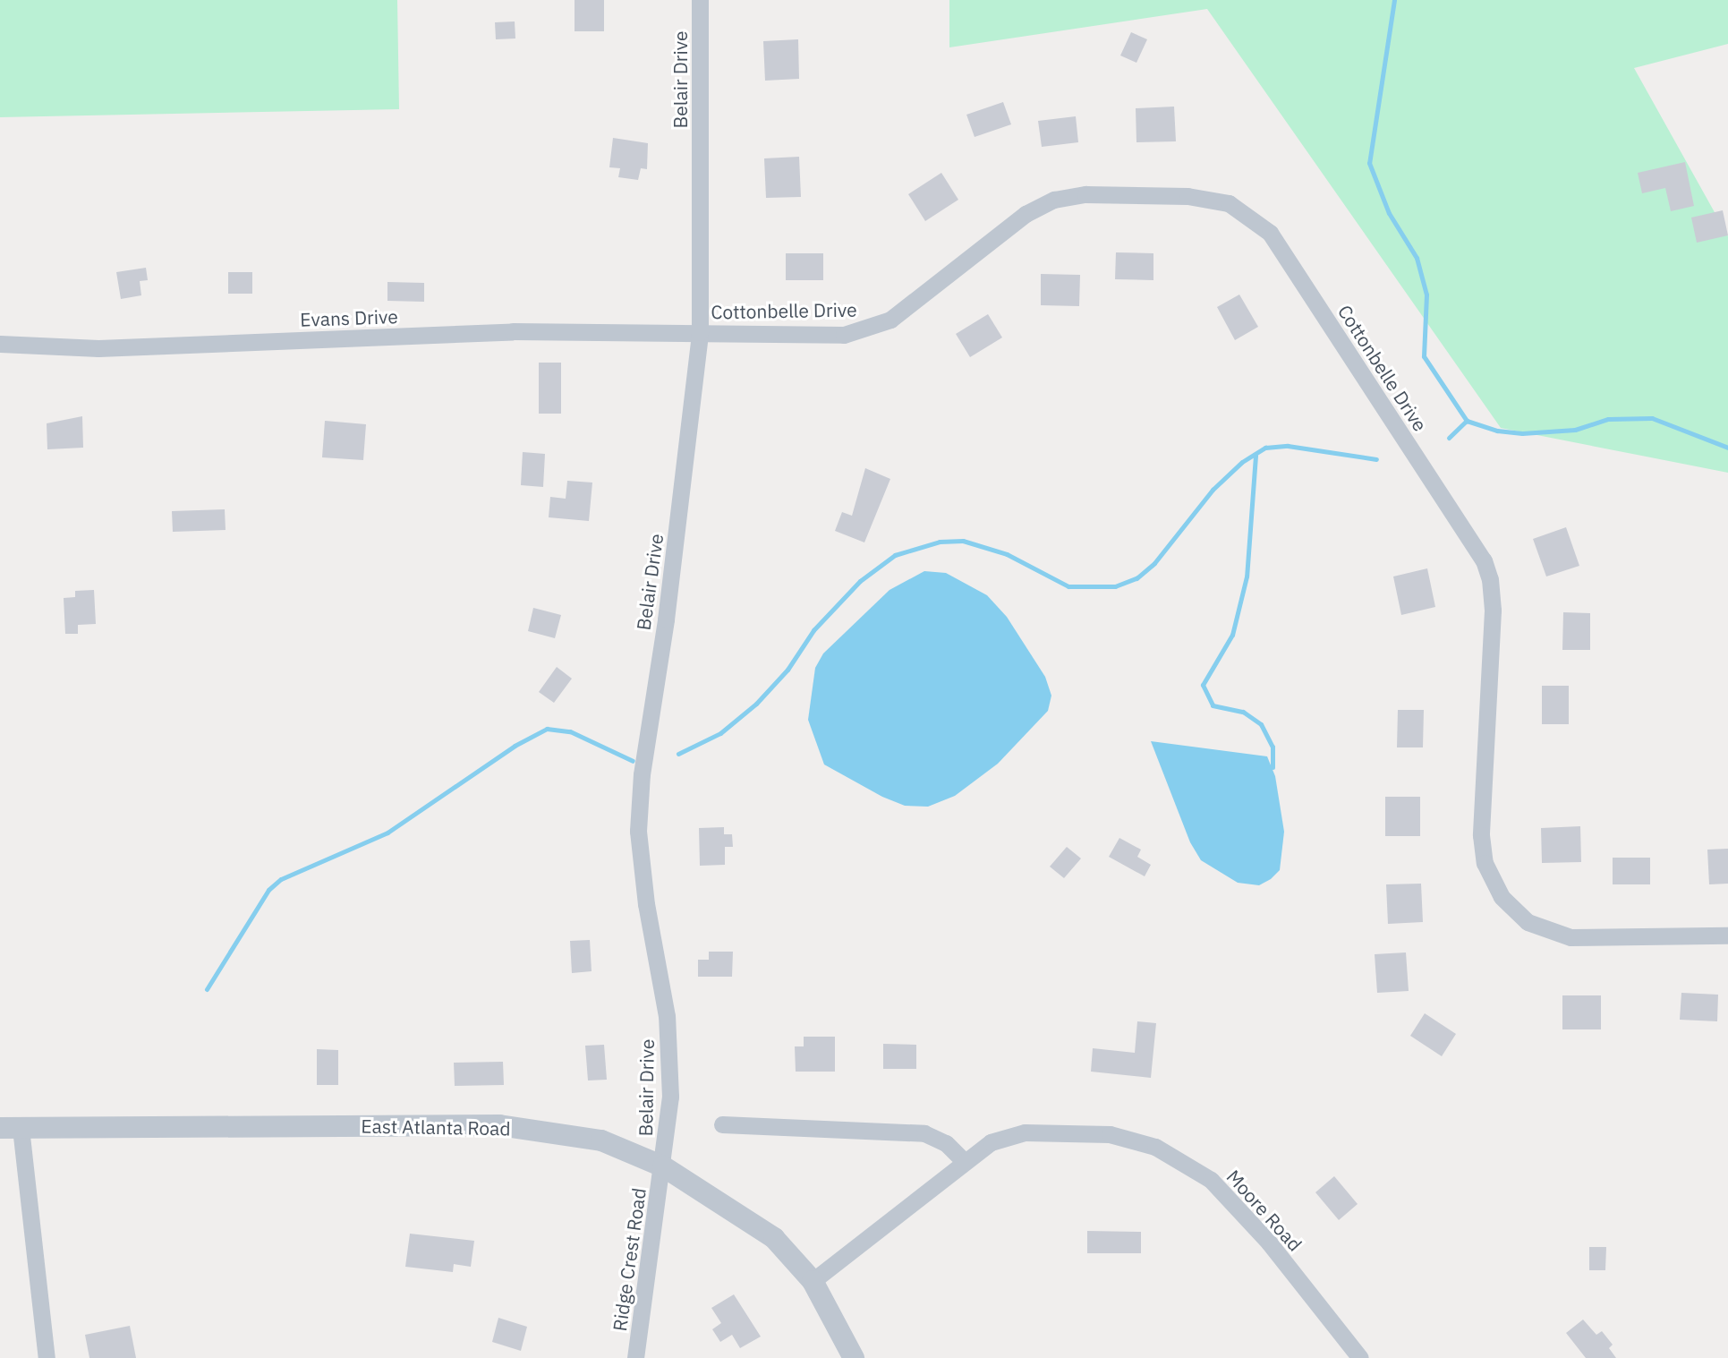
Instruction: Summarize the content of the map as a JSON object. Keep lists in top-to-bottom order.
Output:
{
  "streets": {
    "street": [
      "Belair Drive",
      "Cottonbelle Drive",
      "Evans Drive",
      "East Atlanta Road",
      "Moore Road",
      "Ridge Crest Road"
    ]
  },
  "crossings": [
    ["Belair Drive", "Cottonbelle Drive"],
    ["Belair Drive", "Evans Drive"],
    ["Belair Drive", "East Atlanta Road"],
    ["Belair Drive", "Ridge Crest Road"],
    ["Cottonbelle Drive", "Evans Drive"],
    ["East Atlanta Road", "Moore Road"],
    ["East Atlanta Road", "Ridge Crest Road"]
  ]
}
